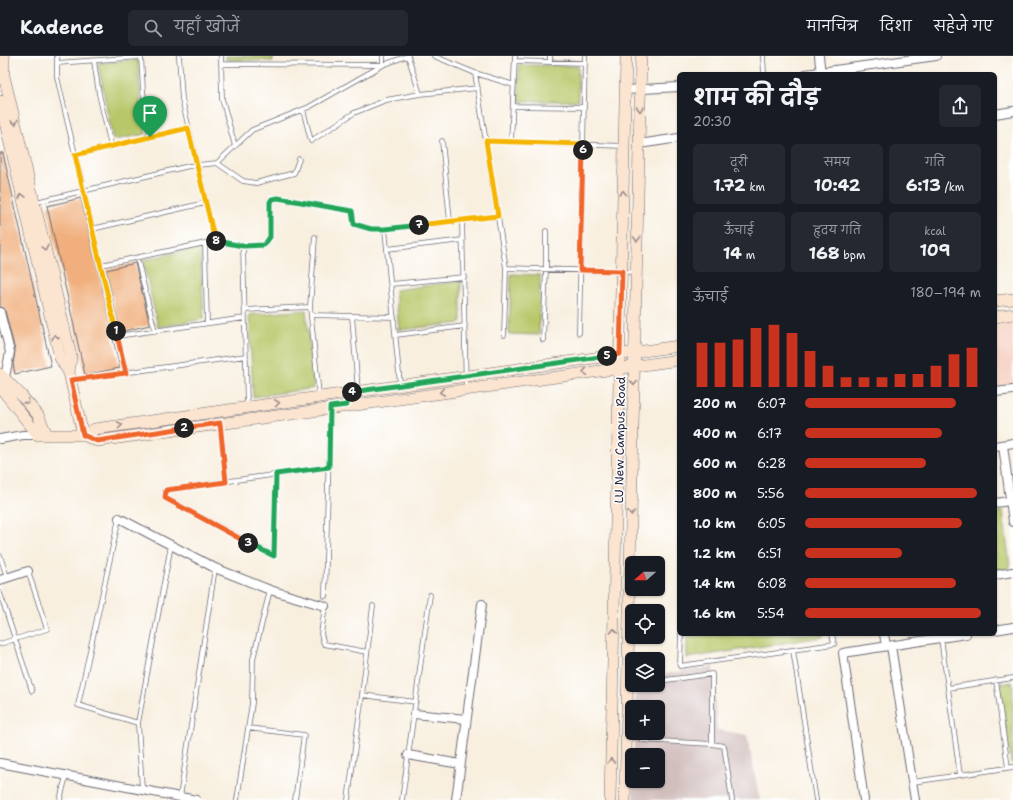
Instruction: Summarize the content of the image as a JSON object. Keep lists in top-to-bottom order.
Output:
{
  "streets": {
    "street": ["LU New Campus Road"]
  },
  "north": "left",
  "page": {
    "header": "Kadence",
    "search": "यहाँ खोजें",
    "nav": ["मानचित्र", "दिशा", "सहेजे गए"],
    "heading": ["शाम की दौड़", "20:30"],
    "pins": [
      "6",
      "7",
      "8",
      "1",
      "5",
      "4",
      "2",
      "3"
    ],
    "stats": [
      ["दूरी", "1.72 km"],
      ["समय", "10:42"],
      ["गति", "6:13 /km"],
      ["ऊँचाई", "14 m"],
      ["हृदय गति", "168 bpm"],
      ["kcal", "109"]
    ],
    "chart": ["ऊँचाई", "180–194 m"],
    "list": [
      {
        "name": "200 m",
        "note": "6:07"
      },
      {
        "name": "400 m",
        "note": "6:17"
      },
      {
        "name": "600 m",
        "note": "6:28"
      },
      {
        "name": "800 m",
        "note": "5:56"
      },
      {
        "name": "1.0 km",
        "note": "6:05"
      },
      {
        "name": "1.2 km",
        "note": "6:51"
      },
      {
        "name": "1.4 km",
        "note": "6:08"
      },
      {
        "name": "1.6 km",
        "note": "5:54"
      }
    ],
    "map_buttons": ["+", "−"]
  }
}
